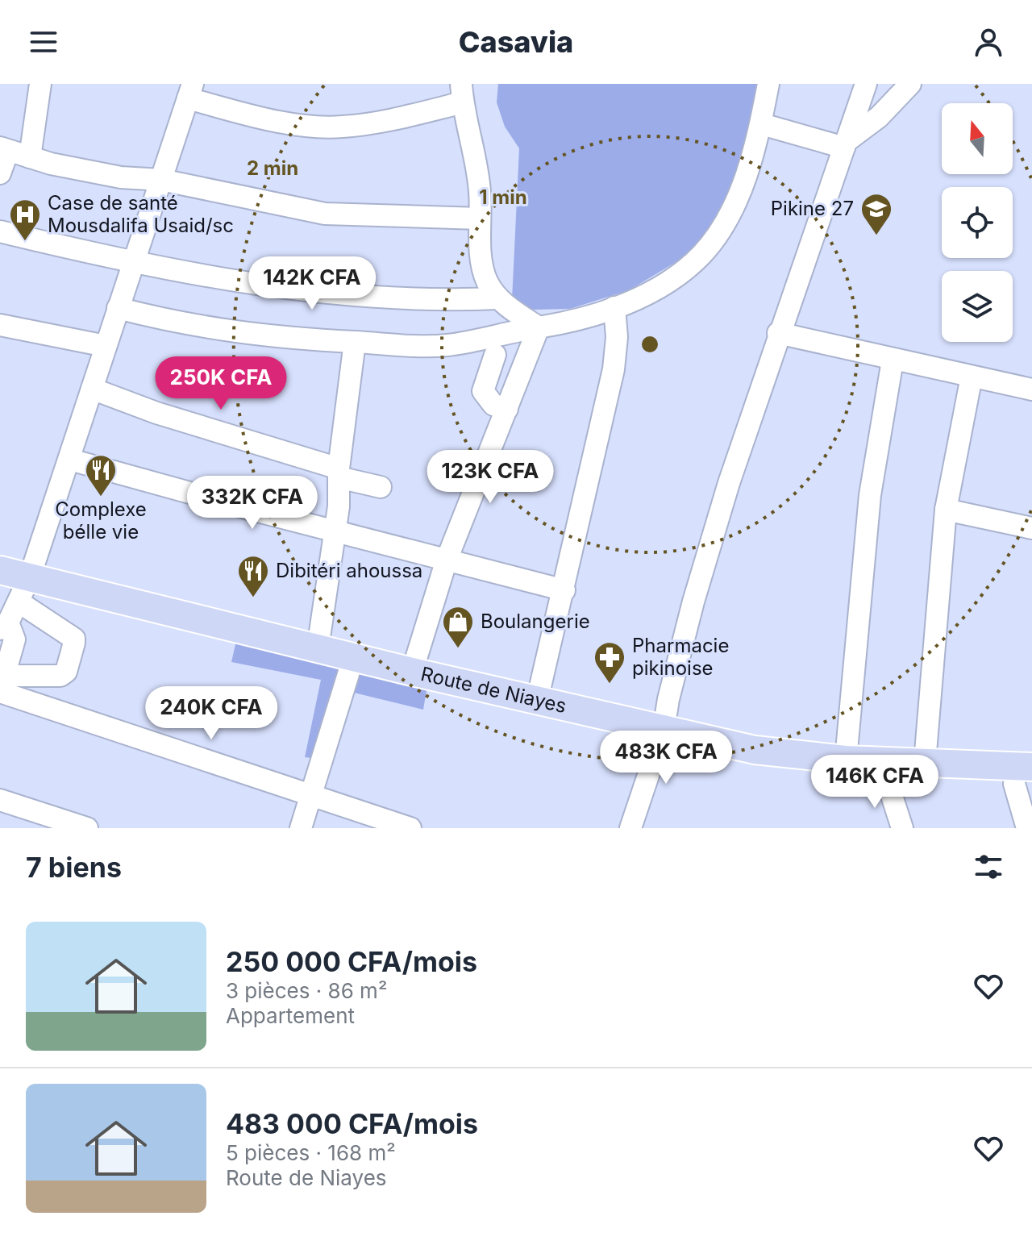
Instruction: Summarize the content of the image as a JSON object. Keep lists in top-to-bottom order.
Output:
{
  "streets": {
    "main road": ["Route de Niayes"]
  },
  "places": {
    "school or university": ["Pikine 27"],
    "hospital": ["Case de santé Mousdalifa Usaid/sc"],
    "restaurant": ["Complexe bélle vie", "Dibitéri ahoussa"],
    "shop": ["Boulangerie"],
    "pharmacy": ["Pharmacie pikinoise"]
  },
  "north": "top",
  "page": {
    "header": "Casavia",
    "price": [
      "142K CFA",
      "250K CFA",
      "123K CFA",
      "332K CFA",
      "240K CFA",
      "483K CFA",
      "146K CFA"
    ],
    "heading": "7 biens",
    "list": [
      {
        "name": "250 000 CFA/mois",
        "note": "3 pièces · 86 m² · Appartement"
      },
      {
        "name": "483 000 CFA/mois",
        "note": "5 pièces · 168 m² · Route de Niayes"
      }
    ]
  },
  "rings": ["2 min", "1 min"]
}
